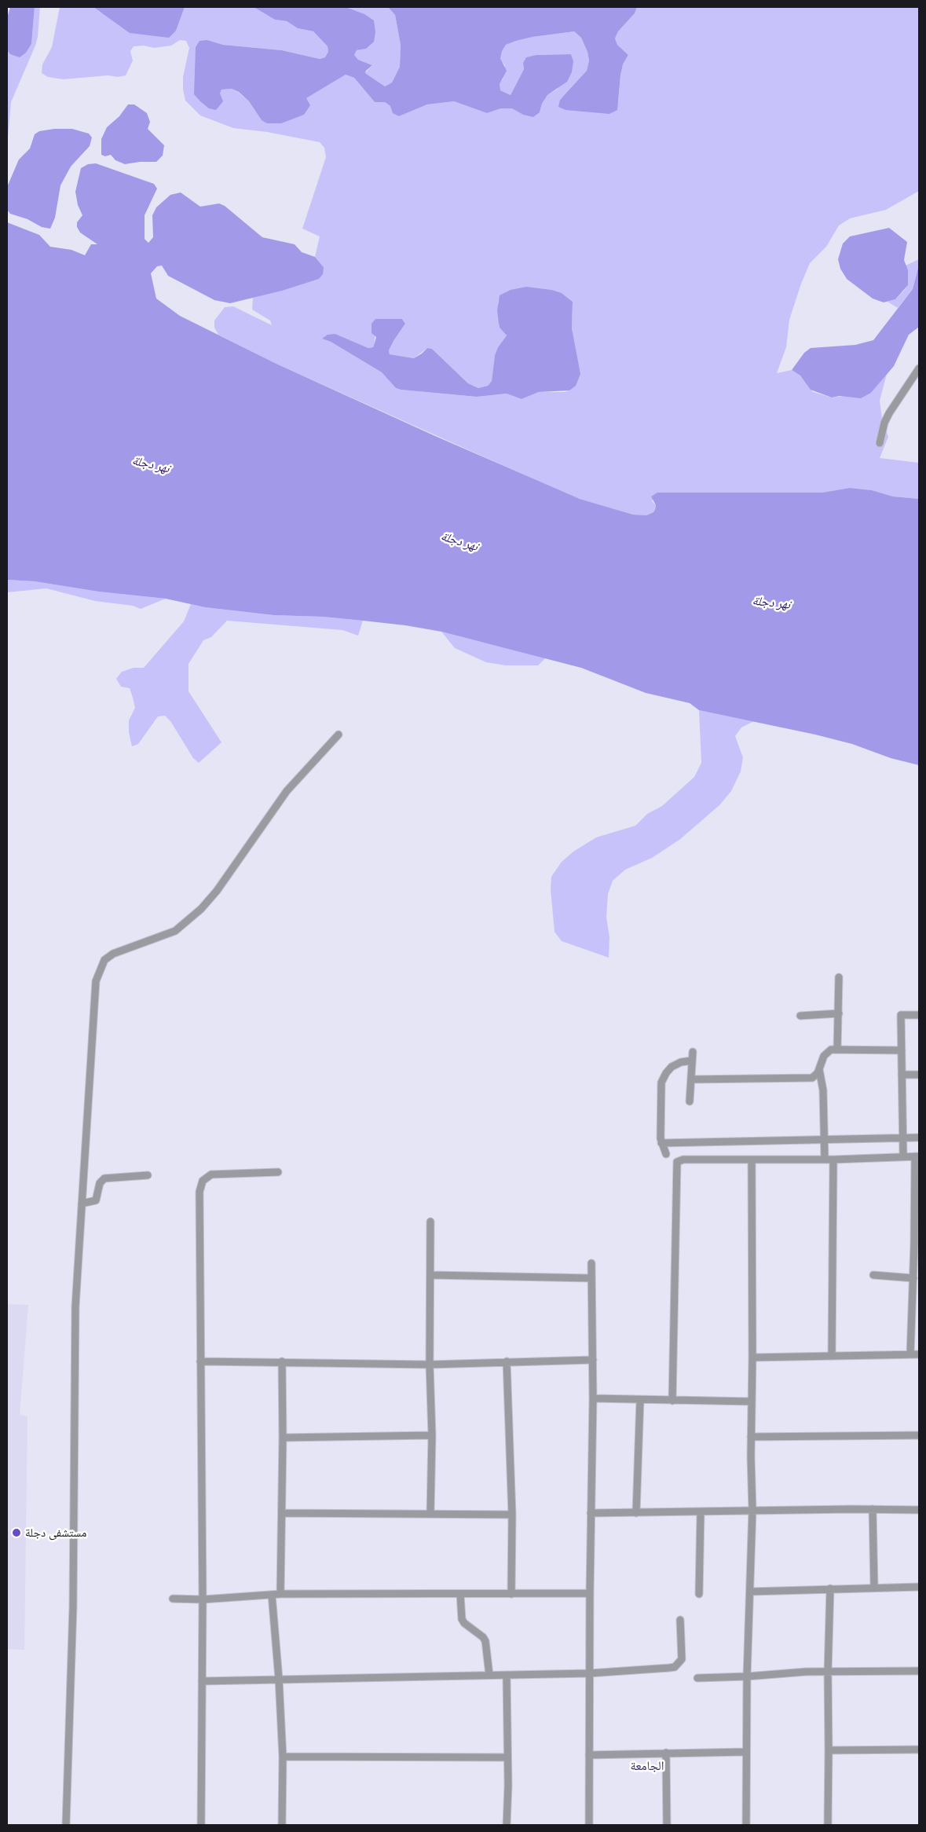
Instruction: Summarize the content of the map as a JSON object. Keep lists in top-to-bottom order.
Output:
{
  "districts": ["الجامعة"],
  "water": ["نهر دجلة"],
  "places": ["مستشفى دجلة"]
}
